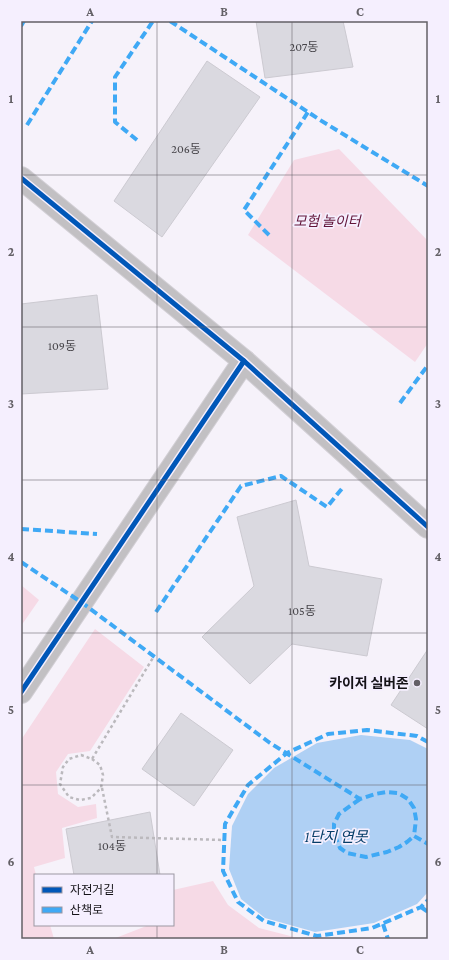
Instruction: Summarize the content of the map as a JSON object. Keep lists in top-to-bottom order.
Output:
{
  "water": ["1단지 연못"],
  "parks": ["모험 놀이터"],
  "places": ["카이저 실버존"],
  "house_numbers": [
    "207동",
    "206동",
    "109동",
    "105동",
    "104동"
  ],
  "legend": ["자전거길", "산책로"],
  "grid": {
    "columns": ["A", "B", "C"],
    "rows": [
      "1",
      "2",
      "3",
      "4",
      "5",
      "6"
    ]
  }
}
